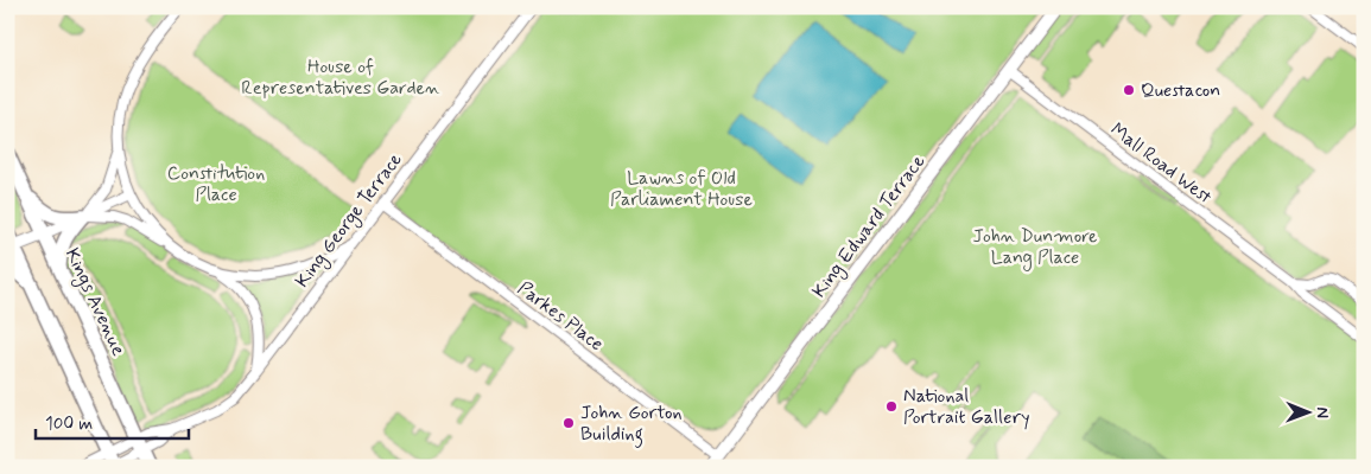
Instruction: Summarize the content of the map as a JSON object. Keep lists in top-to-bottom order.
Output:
{
  "streets": {
    "main road": ["King Edward Terrace", "Kings Avenue"],
    "street": ["Mall Road West", "King George Terrace", "Parkes Place"]
  },
  "crossings": [
    ["Mall Road West", "King Edward Terrace"],
    ["King George Terrace", "Kings Avenue"],
    ["King George Terrace", "Parkes Place"],
    ["King Edward Terrace", "Parkes Place"]
  ],
  "parks": [
    "House of Representatives Garden",
    "Constitution Place",
    "Lawns of Old Parliament House",
    "John Dunmore Lang Place"
  ],
  "places": ["Questacon", "National Portrait Gallery", "John Gorton Building"],
  "scale_bar": "100 m",
  "north": "right"
}
